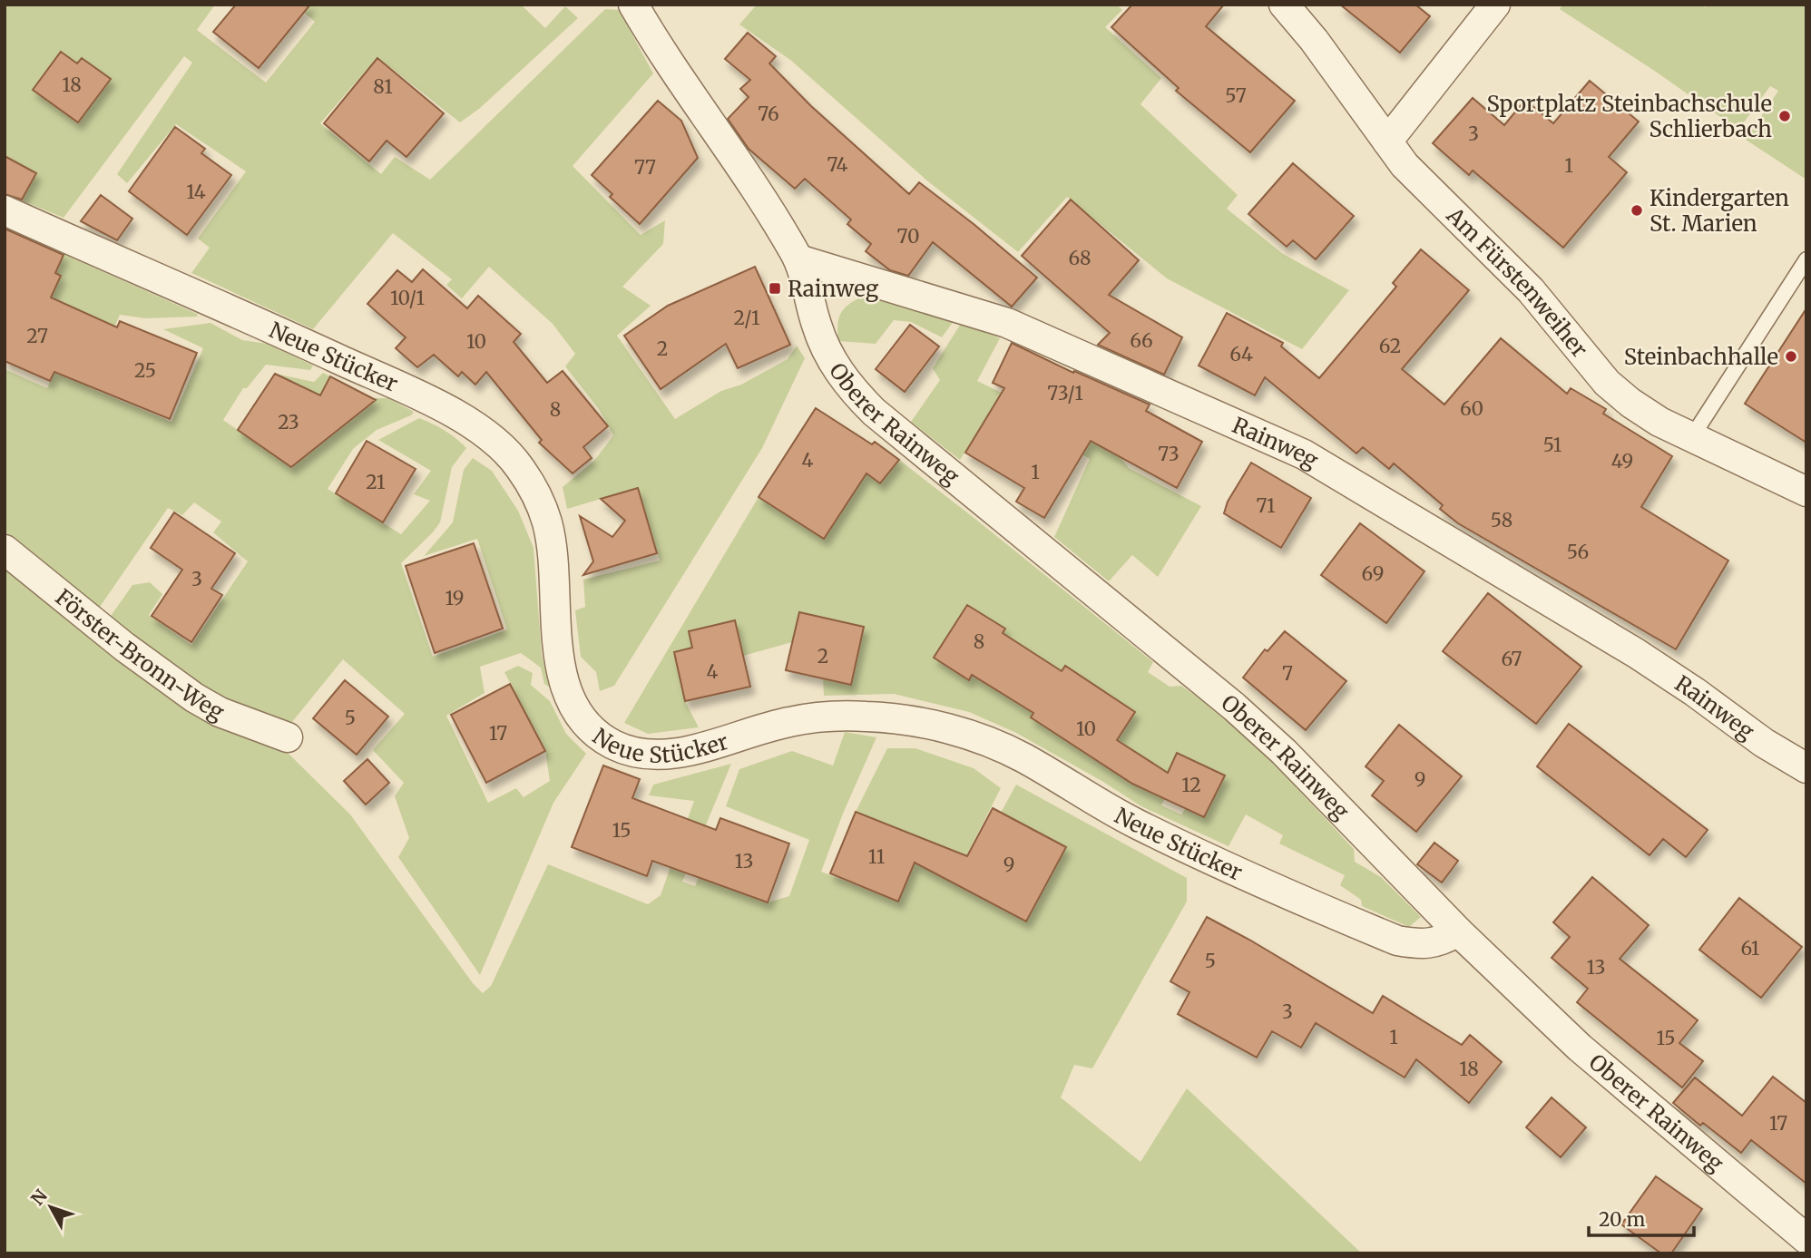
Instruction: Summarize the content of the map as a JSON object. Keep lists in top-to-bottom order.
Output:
{
  "streets": {
    "street": [
      "Am Fürstenweiher",
      "Neue Stücker",
      "Oberer Rainweg",
      "Rainweg",
      "Förster-Bronn-Weg"
    ]
  },
  "crossings": [
    ["Neue Stücker", "Oberer Rainweg"],
    ["Oberer Rainweg", "Rainweg"]
  ],
  "places": {
    "other": ["Sportplatz Steinbachschule Schlierbach", "Kindergarten St. Marien", "Steinbachhalle"],
    "transit": ["Rainweg"]
  },
  "house_numbers": [
    "18",
    "81",
    "57",
    "76",
    "3",
    "74",
    "1",
    "77",
    "14",
    "70",
    "68",
    "10/1",
    "2/1",
    "27",
    "66",
    "10",
    "62",
    "2",
    "64",
    "25",
    "73/1",
    "60",
    "8",
    "23",
    "51",
    "73",
    "4",
    "49",
    "1",
    "21",
    "71",
    "58",
    "56",
    "69",
    "3",
    "19",
    "8",
    "2",
    "67",
    "4",
    "7",
    "5",
    "10",
    "17",
    "9",
    "12",
    "15",
    "11",
    "13",
    "9",
    "61",
    "5",
    "13",
    "3",
    "1",
    "15",
    "18",
    "17"
  ],
  "scale_bar": "20 m",
  "north": "top left"
}
